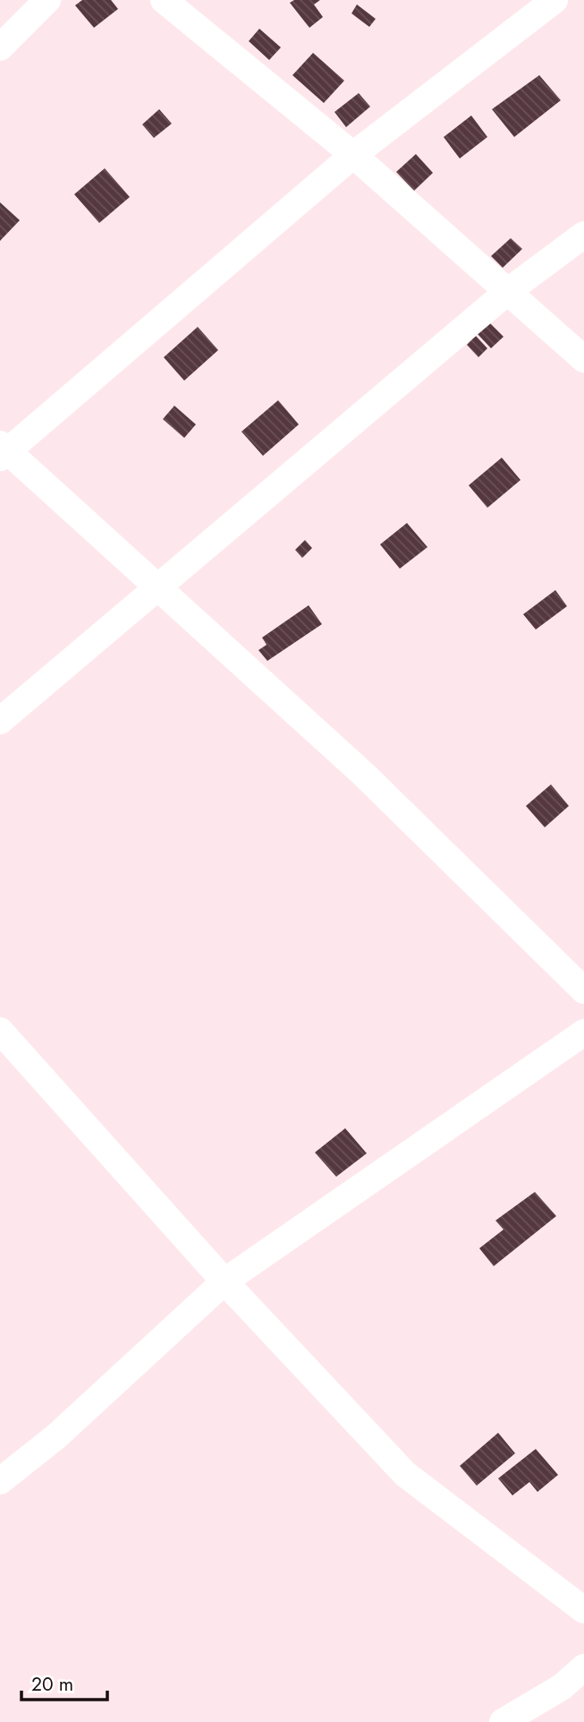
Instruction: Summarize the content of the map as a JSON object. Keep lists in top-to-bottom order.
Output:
{
  "scale_bar": "20 m"
}
